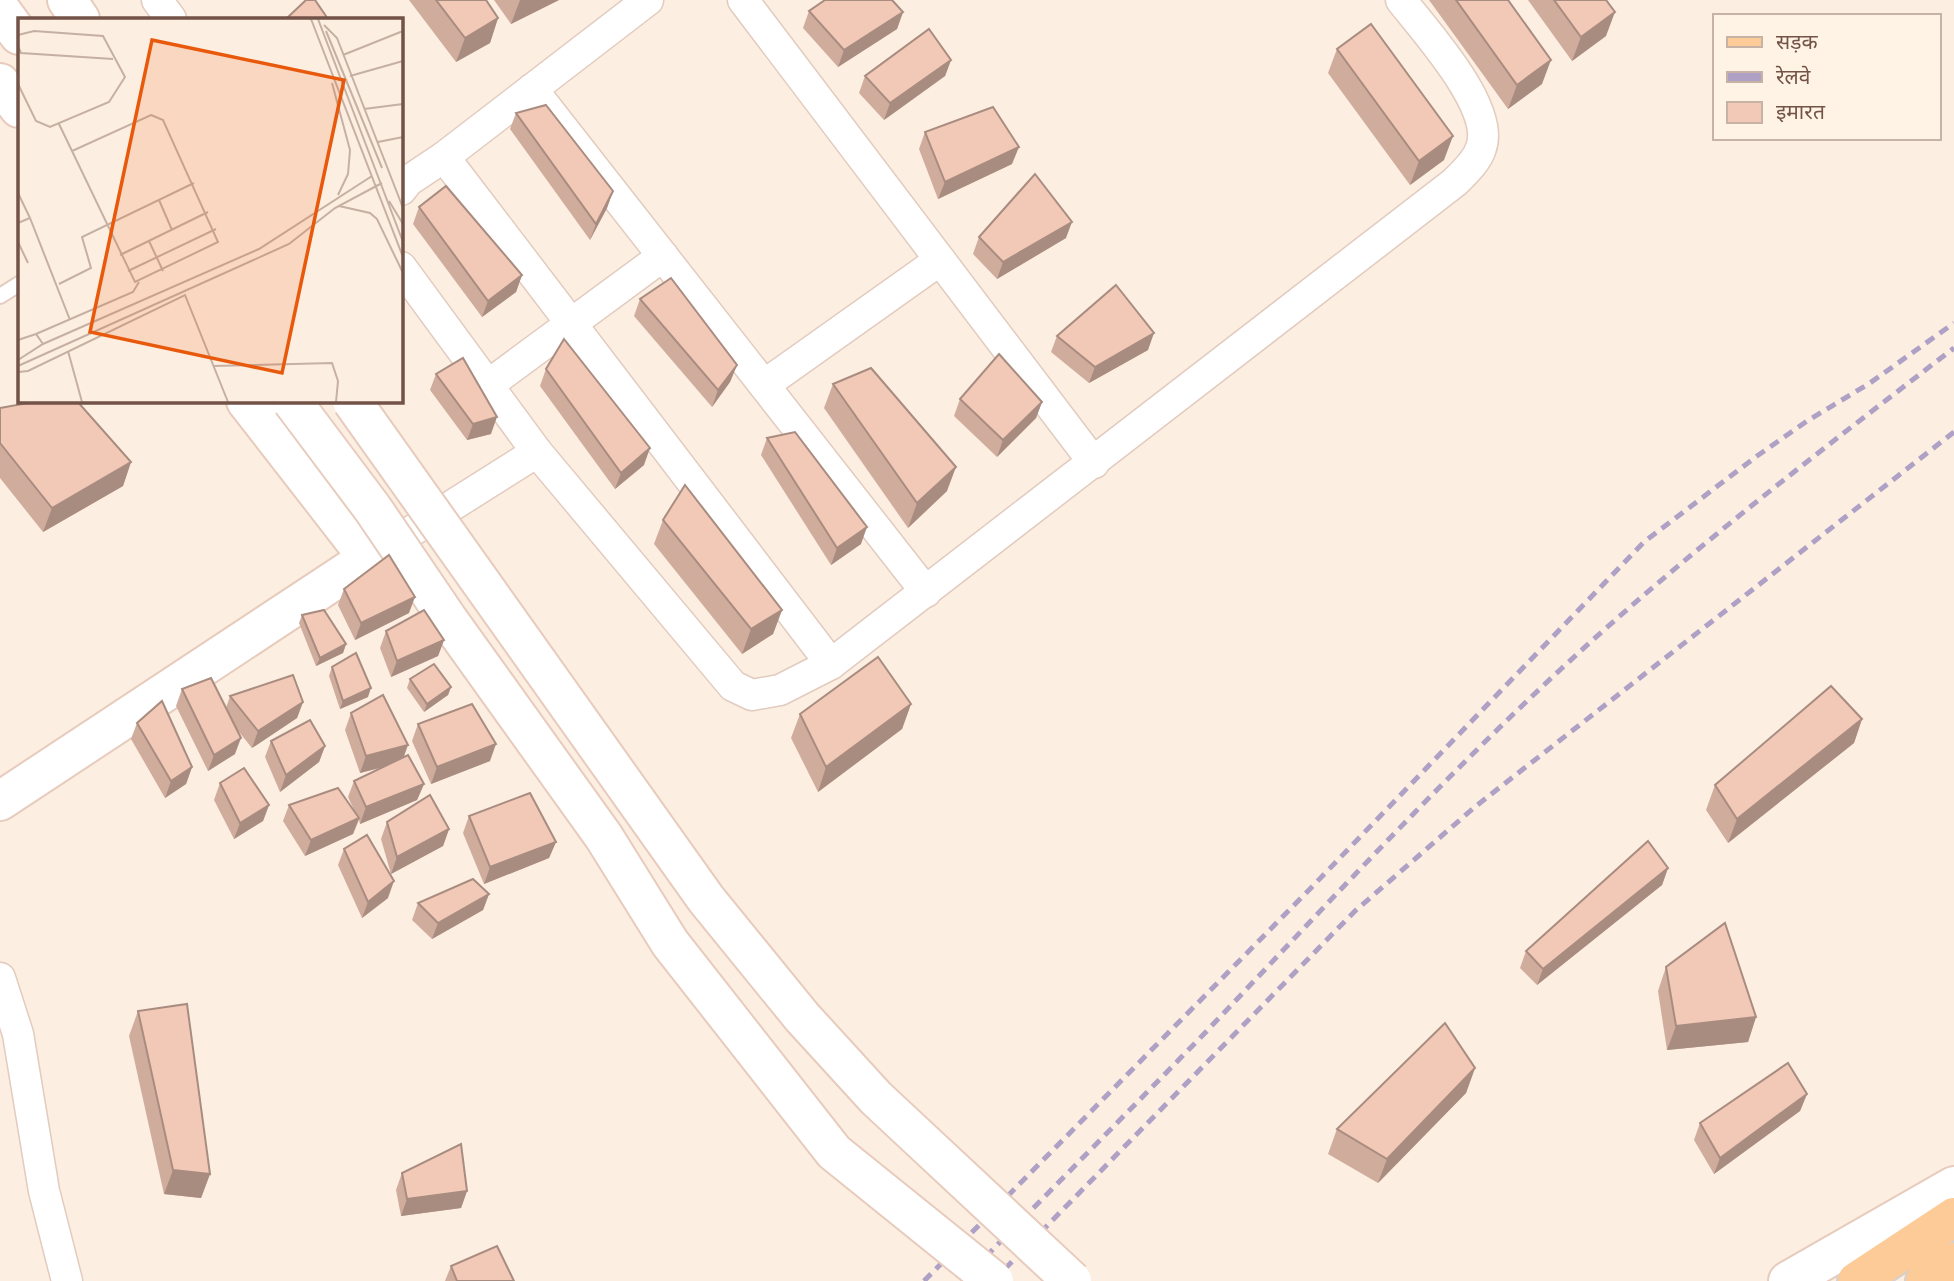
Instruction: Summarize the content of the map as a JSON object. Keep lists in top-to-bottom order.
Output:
{
  "legend": ["सड़क", "रेलवे", "इमारत"]
}
